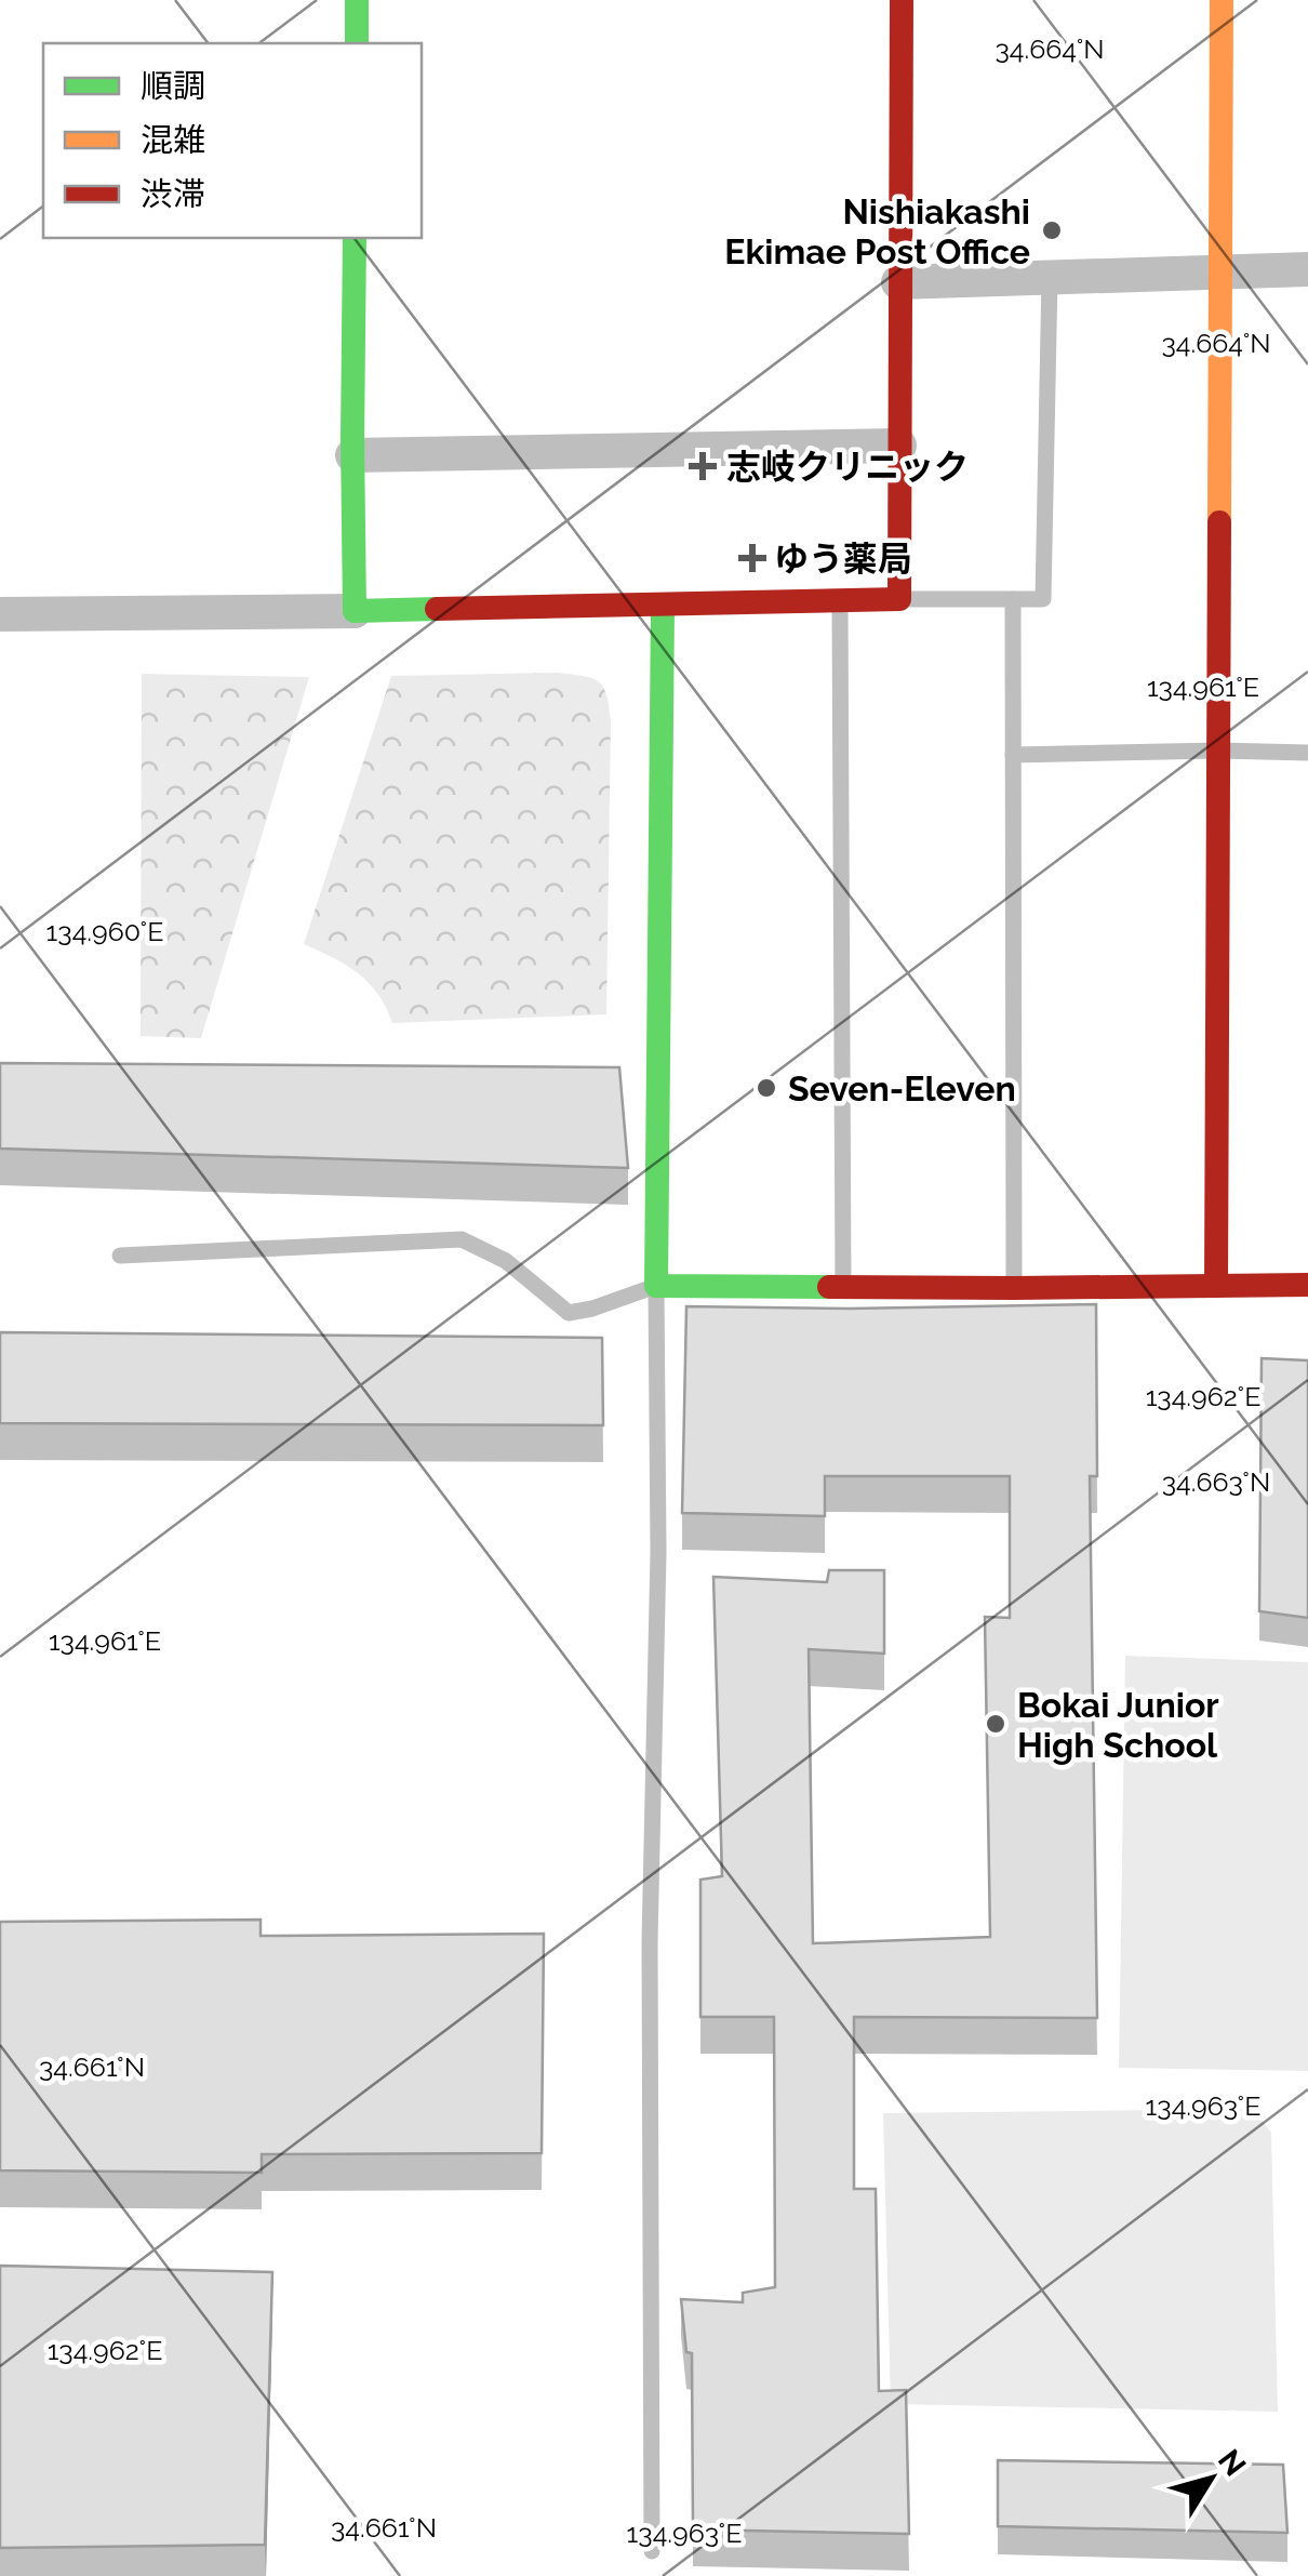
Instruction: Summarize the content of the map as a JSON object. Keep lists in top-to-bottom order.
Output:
{
  "places": {
    "other": ["Nishiakashi Ekimae Post Office", "Seven-Eleven", "Bokai Junior High School"],
    "health": ["志岐クリニック", "ゆう薬局"]
  },
  "legend": ["順調", "混雑", "渋滞"],
  "north": "top right",
  "coordinates": [
    "34.664°N",
    "134.961°E",
    "134.960°E",
    "134.962°E",
    "34.663°N",
    "34.661°N",
    "134.963°E"
  ]
}
